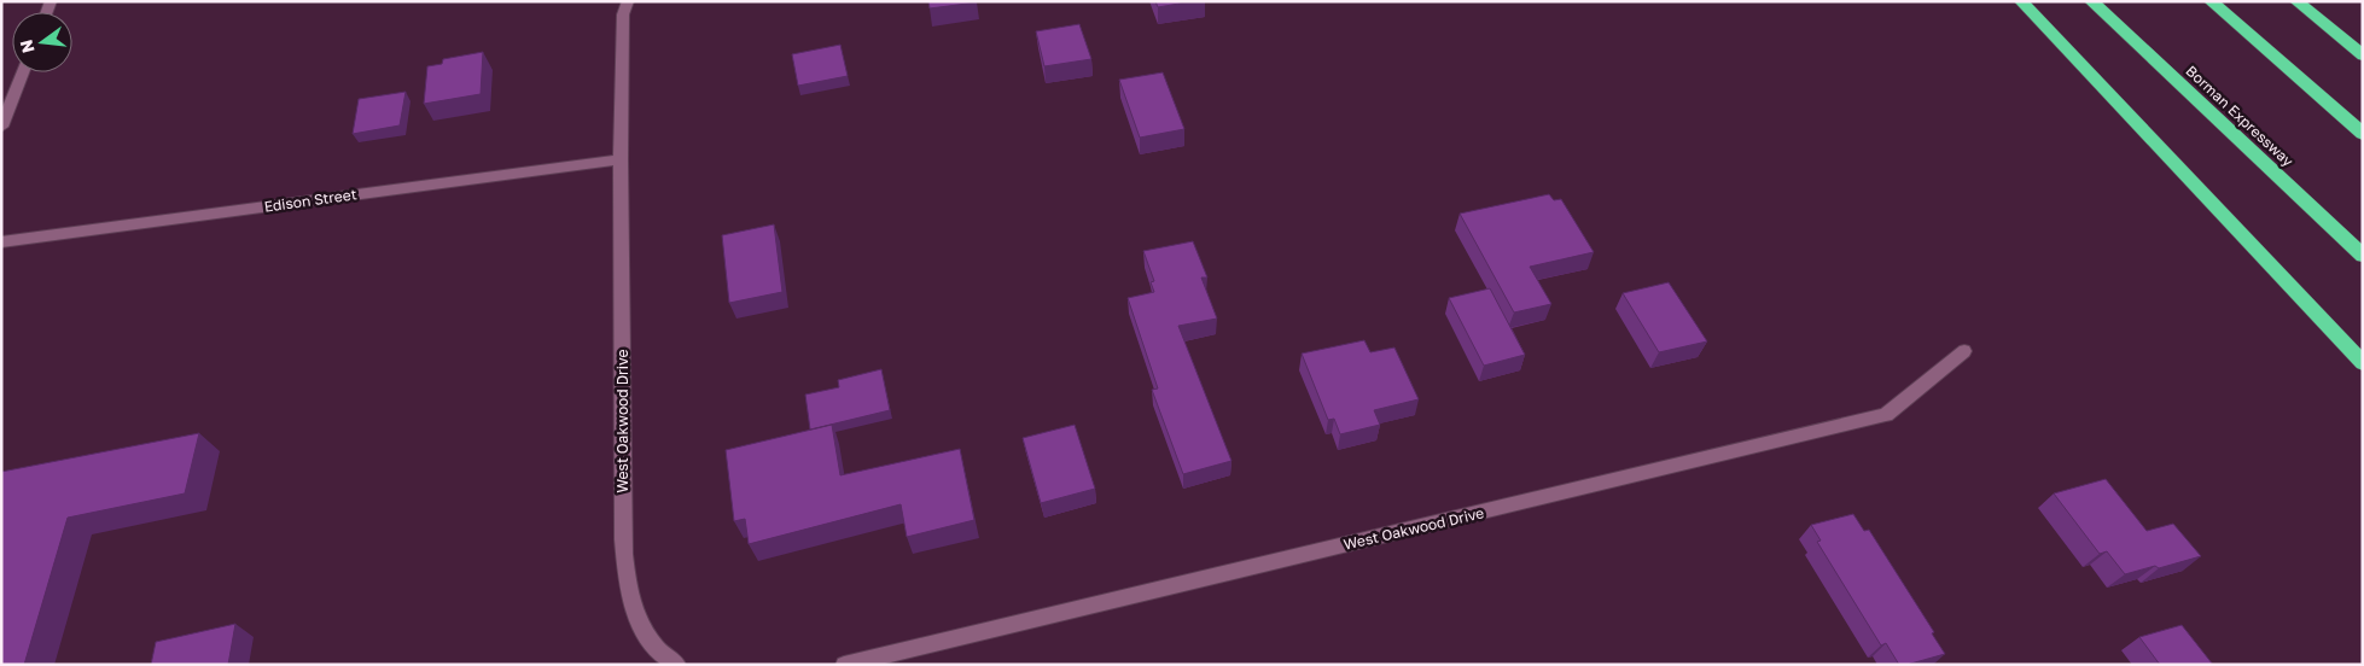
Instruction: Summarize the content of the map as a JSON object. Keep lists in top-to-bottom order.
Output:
{
  "streets": {
    "highway": ["Borman Expressway"],
    "street": ["Edison Street", "West Oakwood Drive"]
  },
  "crossings": [
    ["Edison Street", "West Oakwood Drive"]
  ],
  "north": "left"
}
